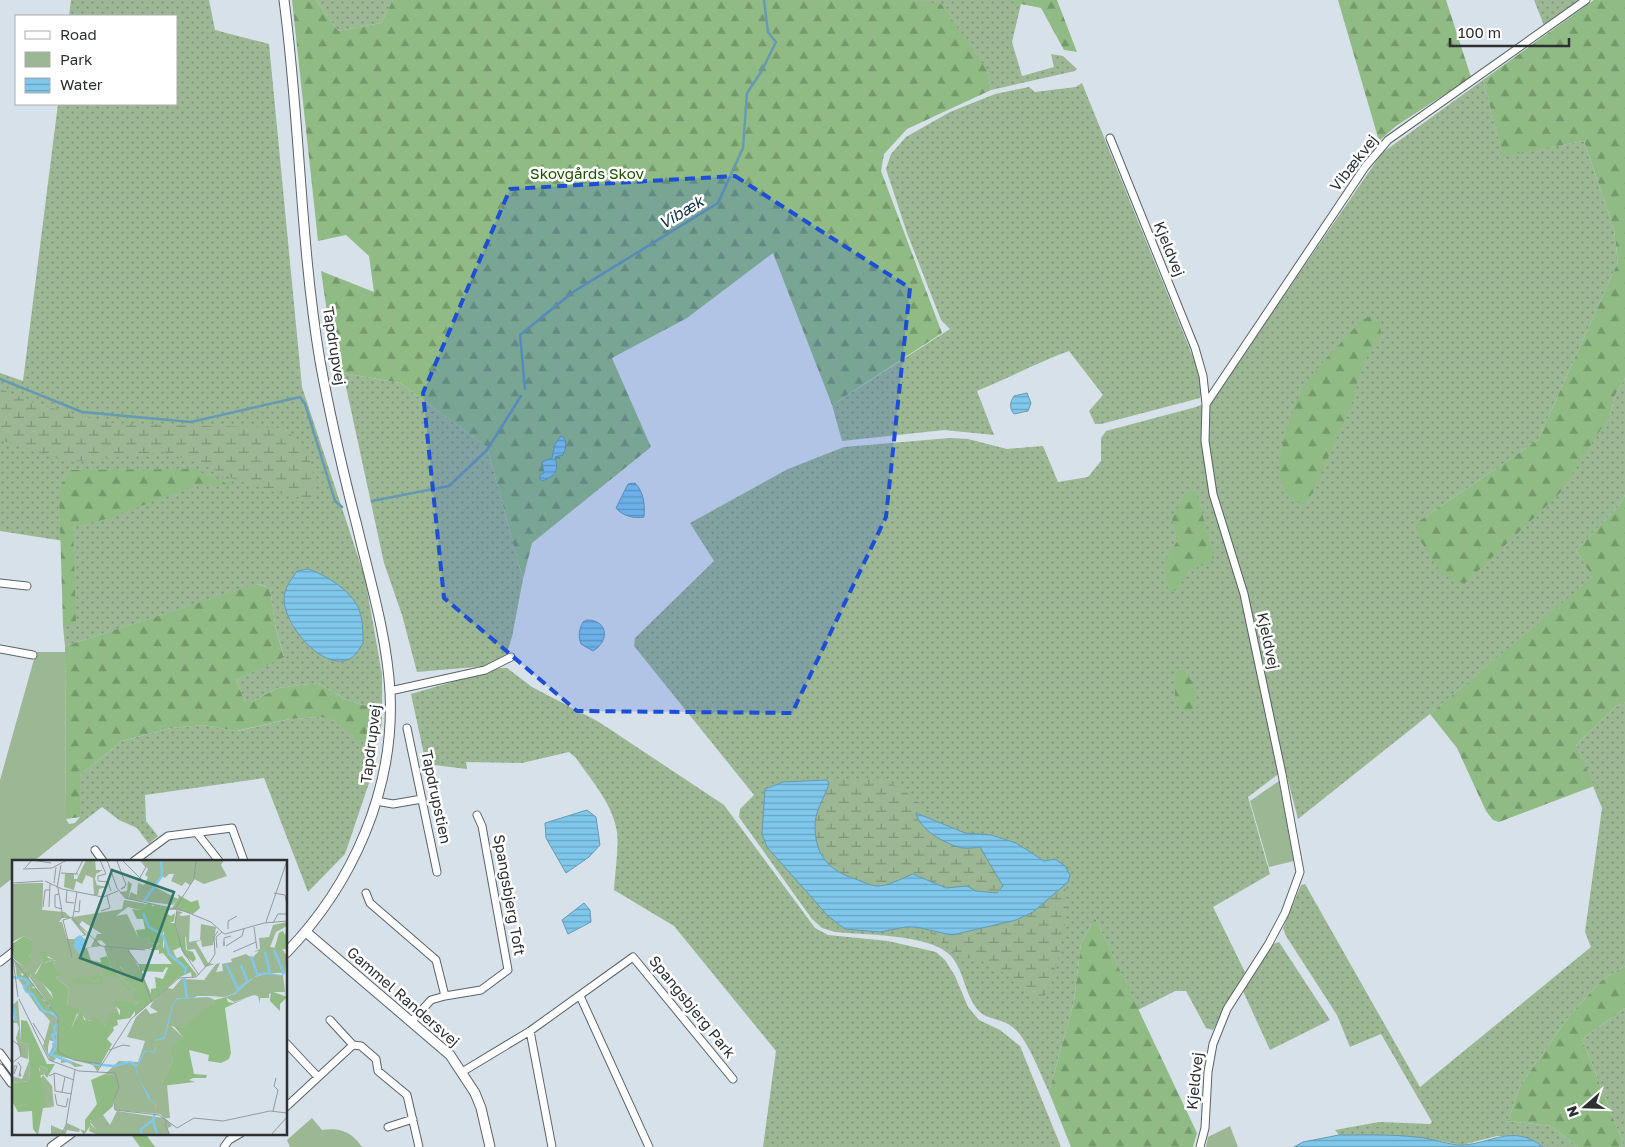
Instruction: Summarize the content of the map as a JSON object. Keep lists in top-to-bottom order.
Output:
{
  "streets": {
    "street": [
      "Vibækvej",
      "Kjeldvej",
      "Tapdrupvej",
      "Tapdrupstien",
      "Spangsbjerg Toft",
      "Gammel Randersvej",
      "Spangsbjerg Park"
    ]
  },
  "crossings": [
    ["Vibækvej", "Kjeldvej"],
    ["Tapdrupvej", "Tapdrupstien"],
    ["Tapdrupvej", "Gammel Randersvej"],
    ["Spangsbjerg Toft", "Gammel Randersvej"],
    ["Gammel Randersvej", "Spangsbjerg Park"]
  ],
  "water": ["Vibæk"],
  "parks": ["Skovgårds Skov"],
  "legend": ["Road", "Park", "Water"],
  "scale_bar": "100 m",
  "north": "left"
}
